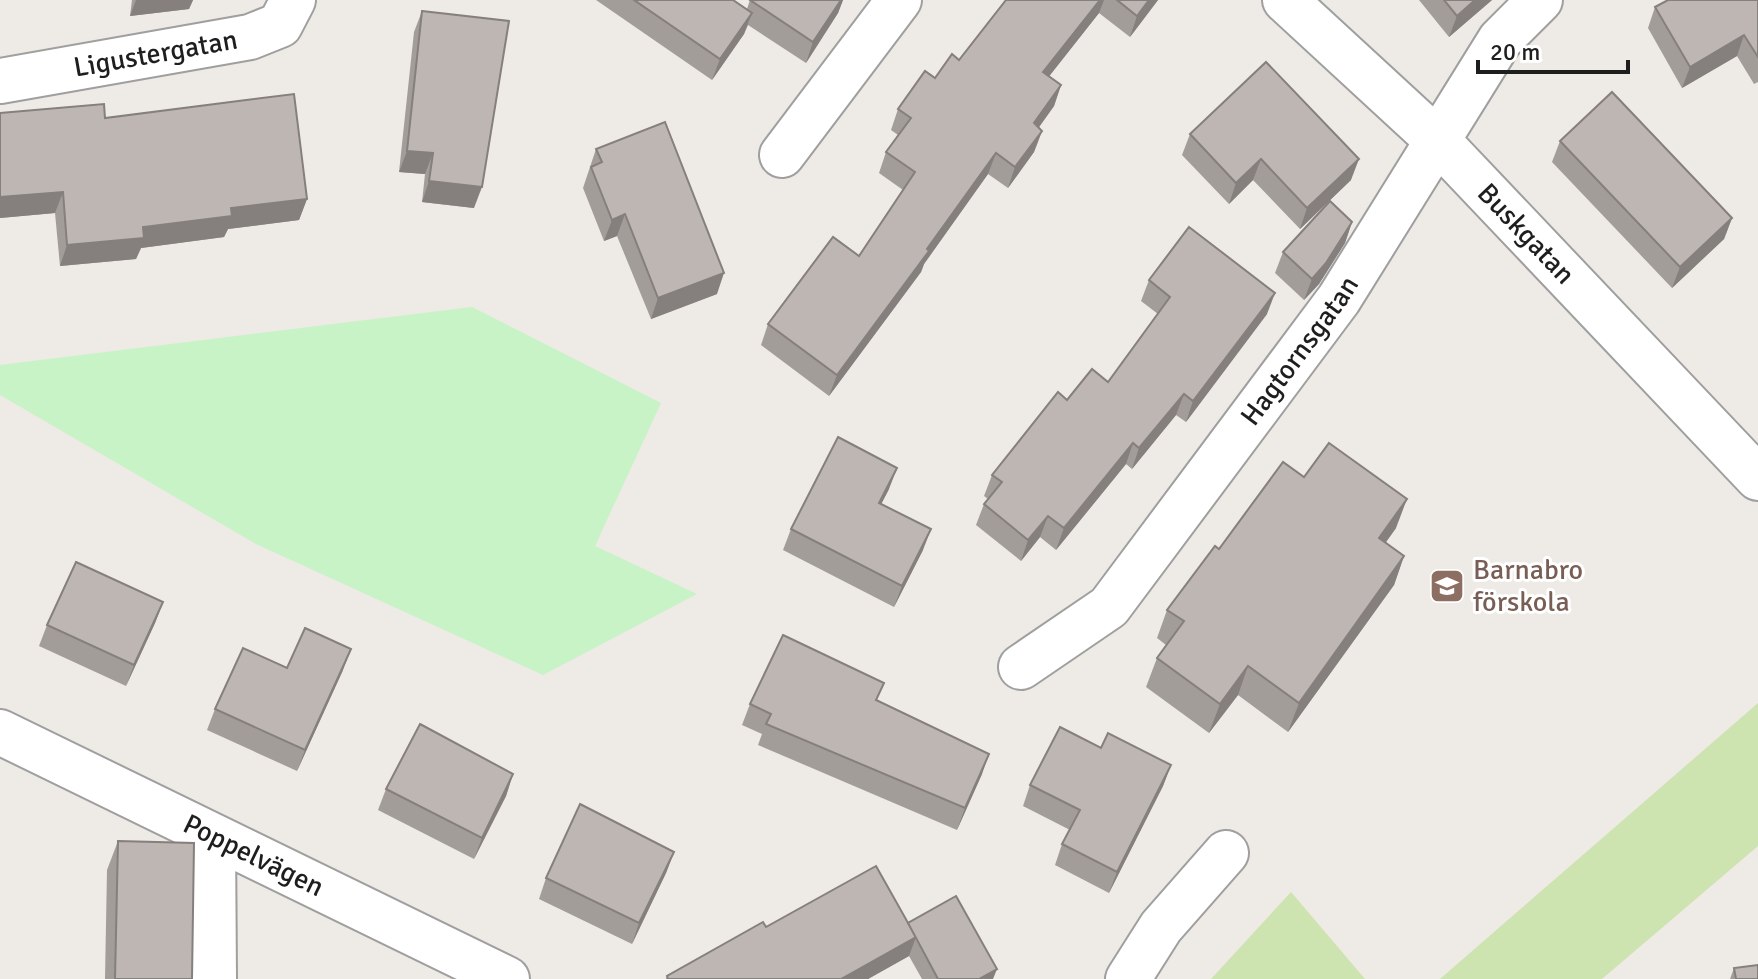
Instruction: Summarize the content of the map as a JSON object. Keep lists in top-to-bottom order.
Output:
{
  "streets": {
    "street": [
      "Ligustergatan",
      "Buskgatan",
      "Hagtornsgatan",
      "Poppelvägen"
    ]
  },
  "crossings": [
    ["Buskgatan", "Hagtornsgatan"]
  ],
  "places": {
    "school or university": ["Barnabro förskola"]
  },
  "scale_bar": "20 m"
}
